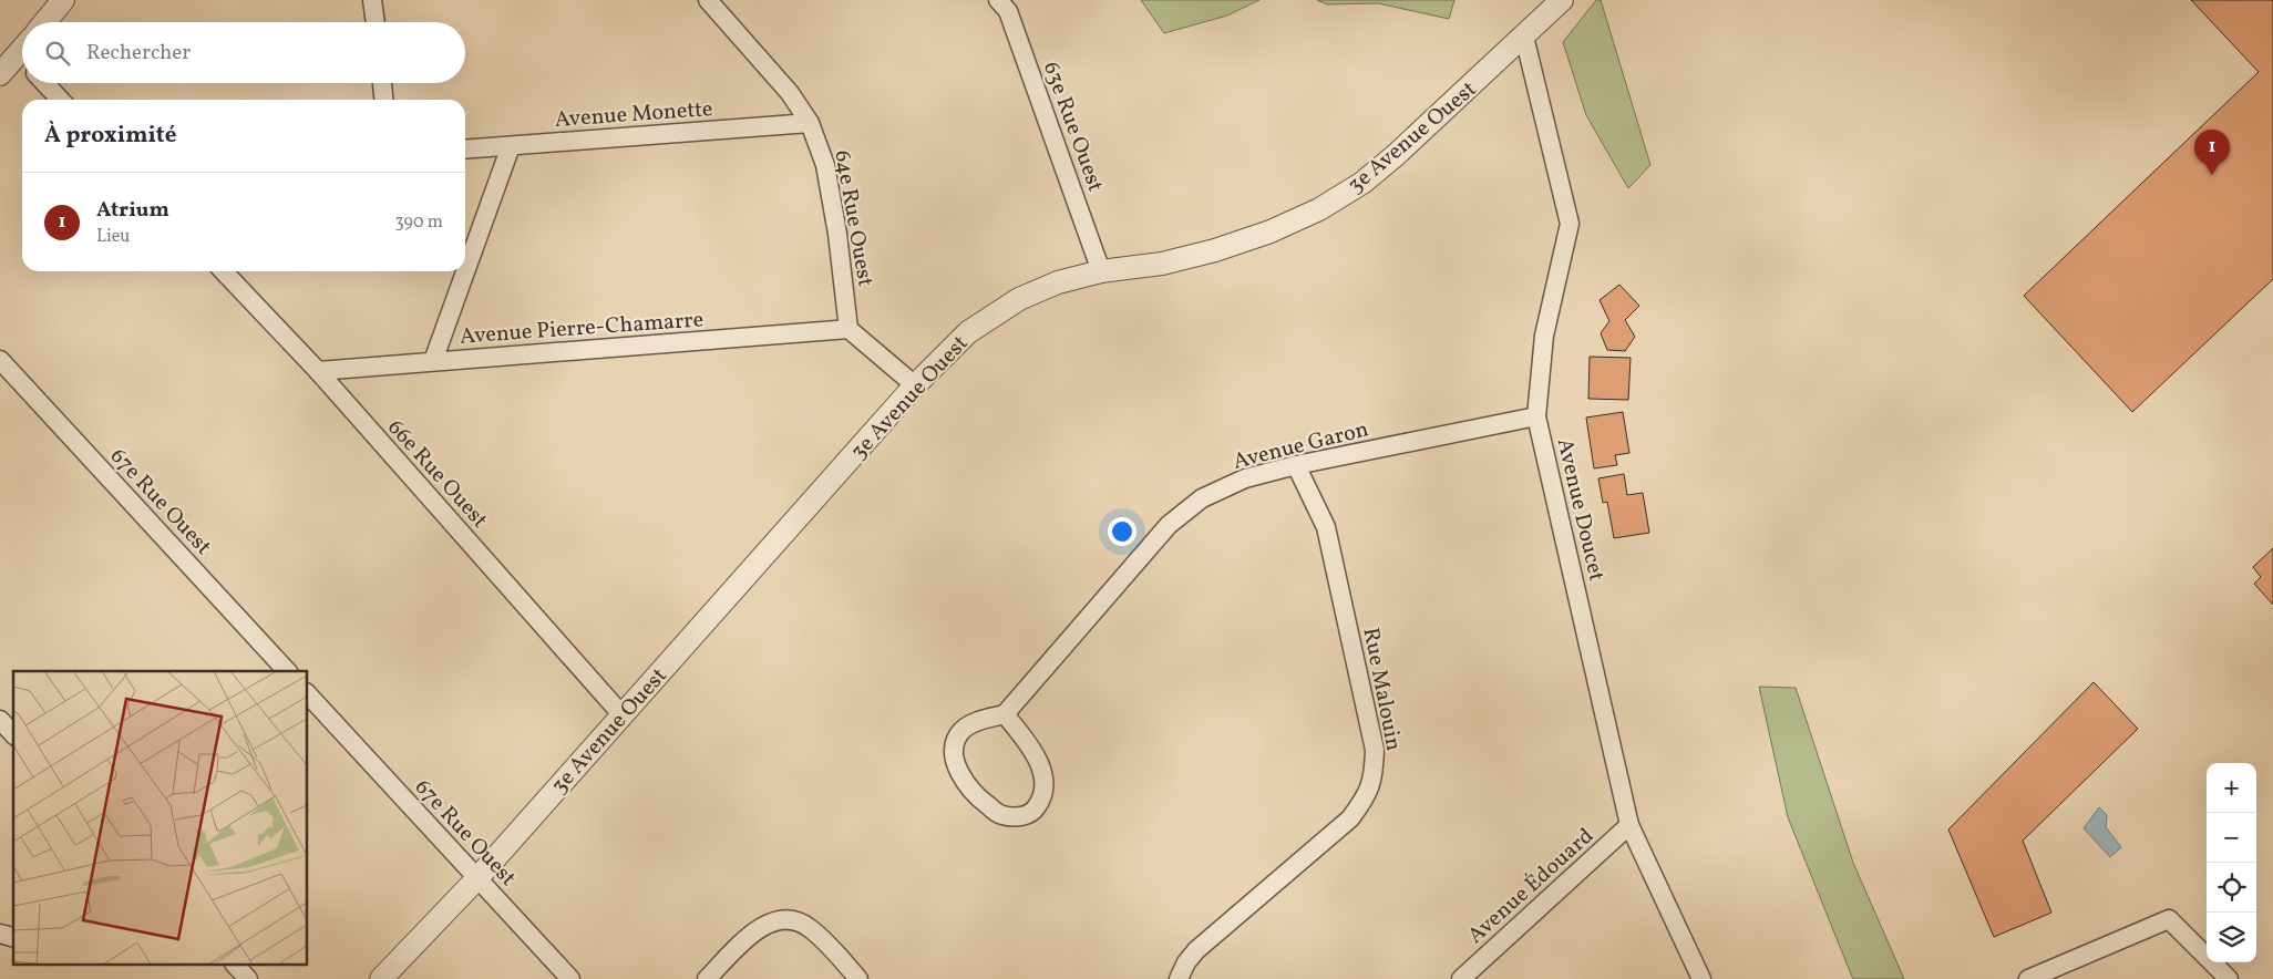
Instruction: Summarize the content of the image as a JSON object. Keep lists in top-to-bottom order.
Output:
{
  "streets": {
    "street": [
      "Avenue Monette",
      "63e Rue Ouest",
      "3e Avenue Ouest",
      "64e Rue Ouest",
      "Avenue Pierre-Chamarre",
      "Avenue Garon",
      "66e Rue Ouest",
      "67e Rue Ouest",
      "Avenue Doucet",
      "Rue Malouin",
      "Avenue Édouard"
    ]
  },
  "crossings": [
    ["Avenue Monette", "64e Rue Ouest"],
    ["63e Rue Ouest", "3e Avenue Ouest"],
    ["3e Avenue Ouest", "66e Rue Ouest"],
    ["3e Avenue Ouest", "67e Rue Ouest"],
    ["3e Avenue Ouest", "Avenue Doucet"],
    ["64e Rue Ouest", "Avenue Pierre-Chamarre"],
    ["Avenue Pierre-Chamarre", "66e Rue Ouest"],
    ["Avenue Garon", "Avenue Doucet"],
    ["Avenue Garon", "Rue Malouin"],
    ["Avenue Doucet", "Avenue Édouard"]
  ],
  "page": {
    "search": "Rechercher",
    "heading": "À proximité",
    "pins": "1",
    "list": [
      {
        "mark": "1",
        "name": "Atrium",
        "note": "Lieu",
        "value": "390 m"
      }
    ],
    "map_buttons": ["+", "−"]
  }
}
